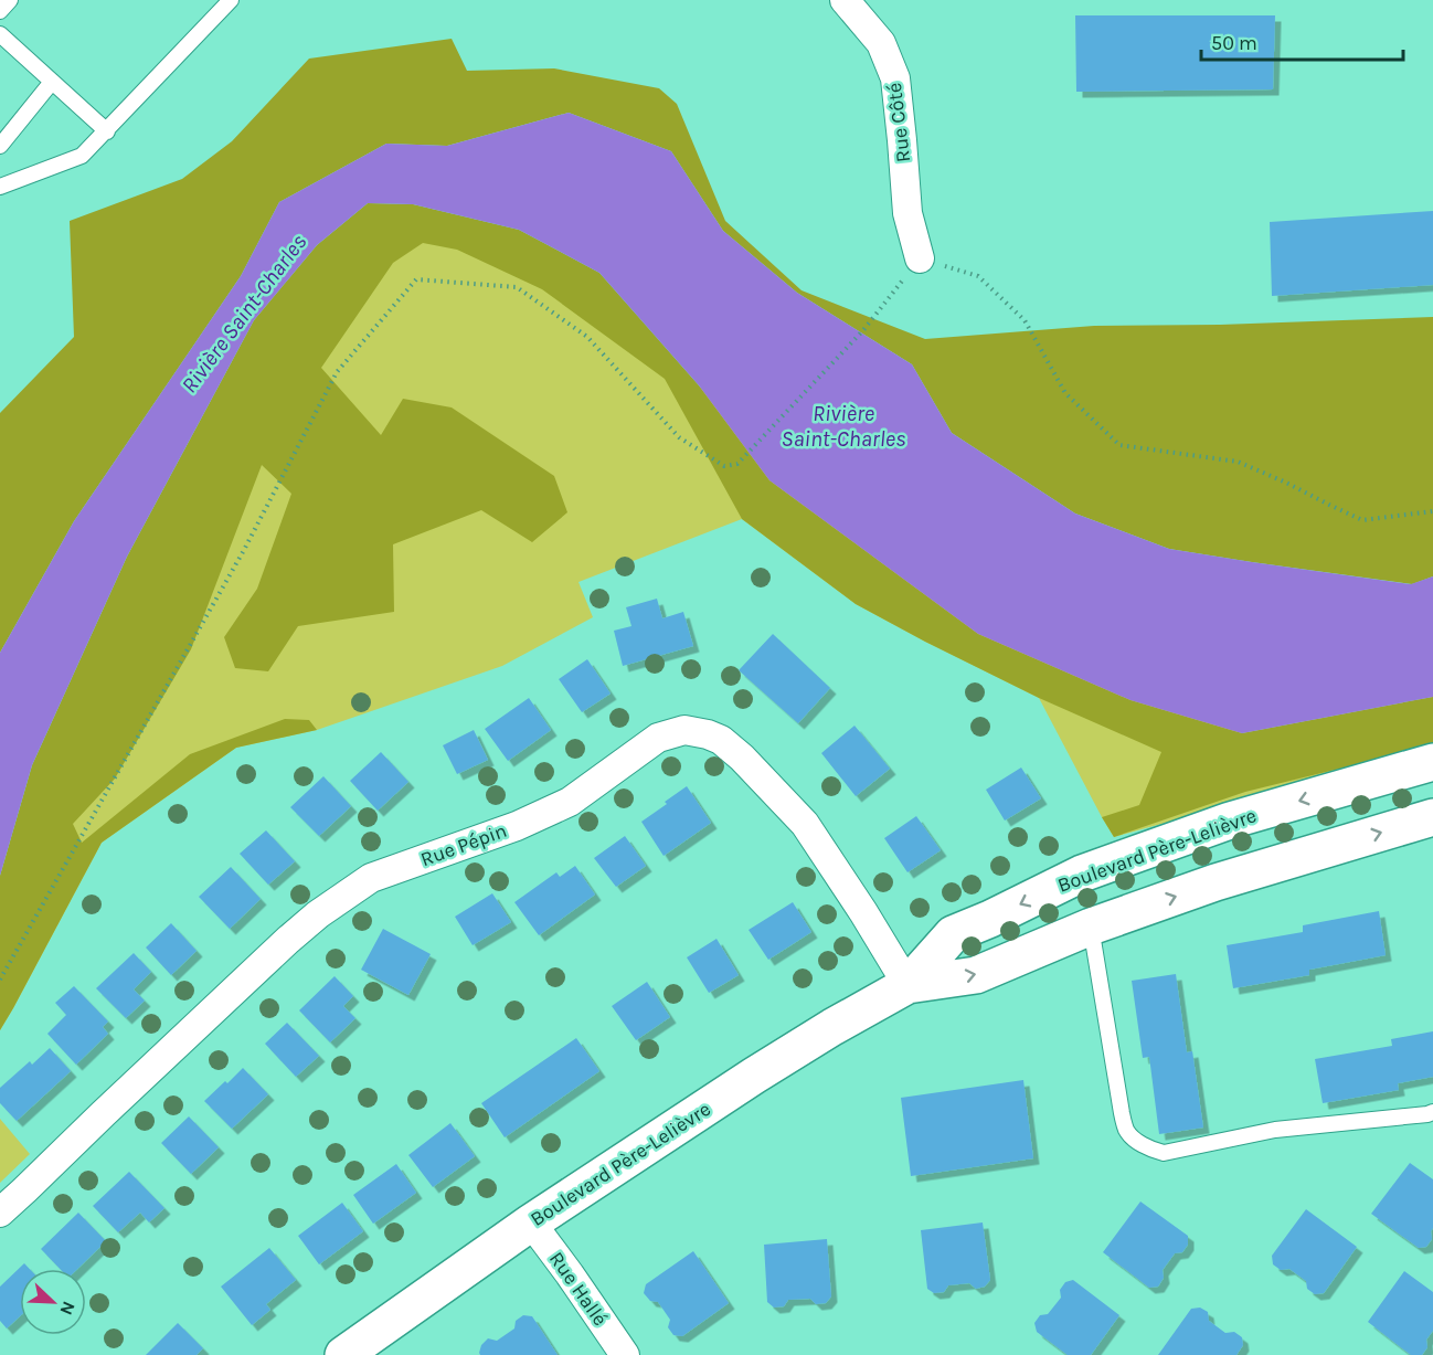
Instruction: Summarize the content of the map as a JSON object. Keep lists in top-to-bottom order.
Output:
{
  "streets": {
    "main road": ["Boulevard Père-Lelièvre"],
    "street": ["Rue Côté", "Rue Pépin", "Rue Hallé"]
  },
  "crossings": [
    ["Rue Pépin", "Boulevard Père-Lelièvre"],
    ["Boulevard Père-Lelièvre", "Rue Hallé"]
  ],
  "water": ["Rivière Saint-Charles"],
  "scale_bar": "50 m",
  "north": "bottom right"
}
